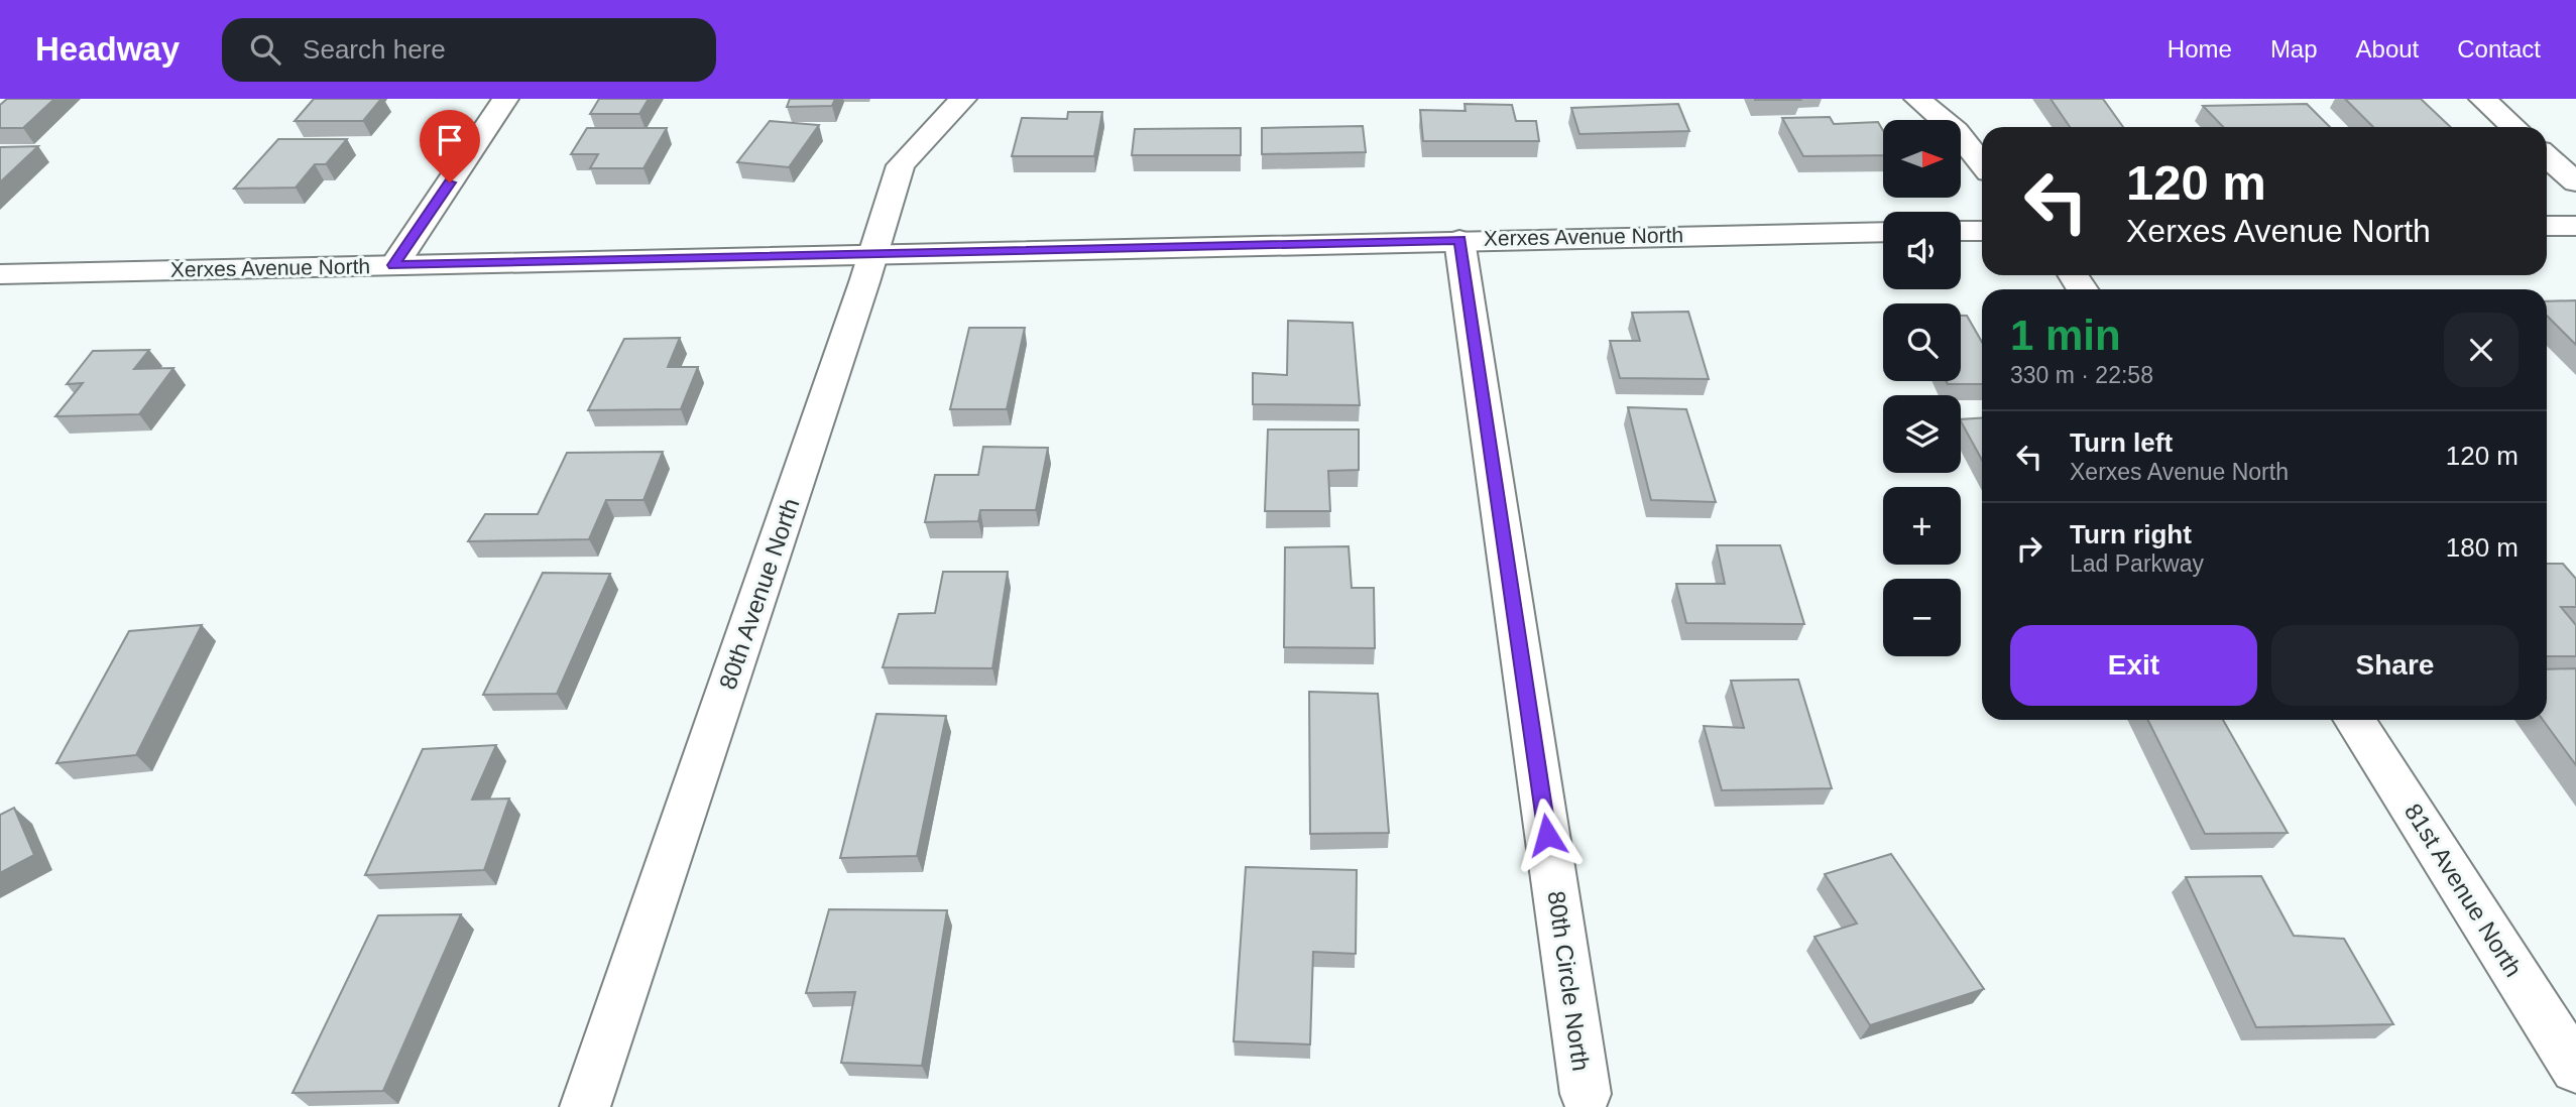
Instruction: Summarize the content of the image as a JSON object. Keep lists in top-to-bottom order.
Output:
{
  "streets": {
    "street": [
      "Xerxes Avenue North",
      "80th Avenue North",
      "81st Avenue North",
      "80th Circle North"
    ]
  },
  "crossings": [
    ["Xerxes Avenue North", "80th Avenue North"],
    ["Xerxes Avenue North", "80th Circle North"]
  ],
  "north": "right",
  "page": {
    "header": "Headway",
    "search": "Search here",
    "nav": [
      "Home",
      "Map",
      "About",
      "Contact"
    ],
    "map_buttons": ["+", "−"],
    "turn": ["120 m", "Xerxes Avenue North"],
    "heading": ["1 min", "330 m · 22:58"],
    "list": [
      {
        "name": "Turn left",
        "note": "Xerxes Avenue North",
        "value": "120 m"
      },
      {
        "name": "Turn right",
        "note": "Lad Parkway",
        "value": "180 m"
      }
    ],
    "buttons": ["Exit", "Share"]
  }
}
